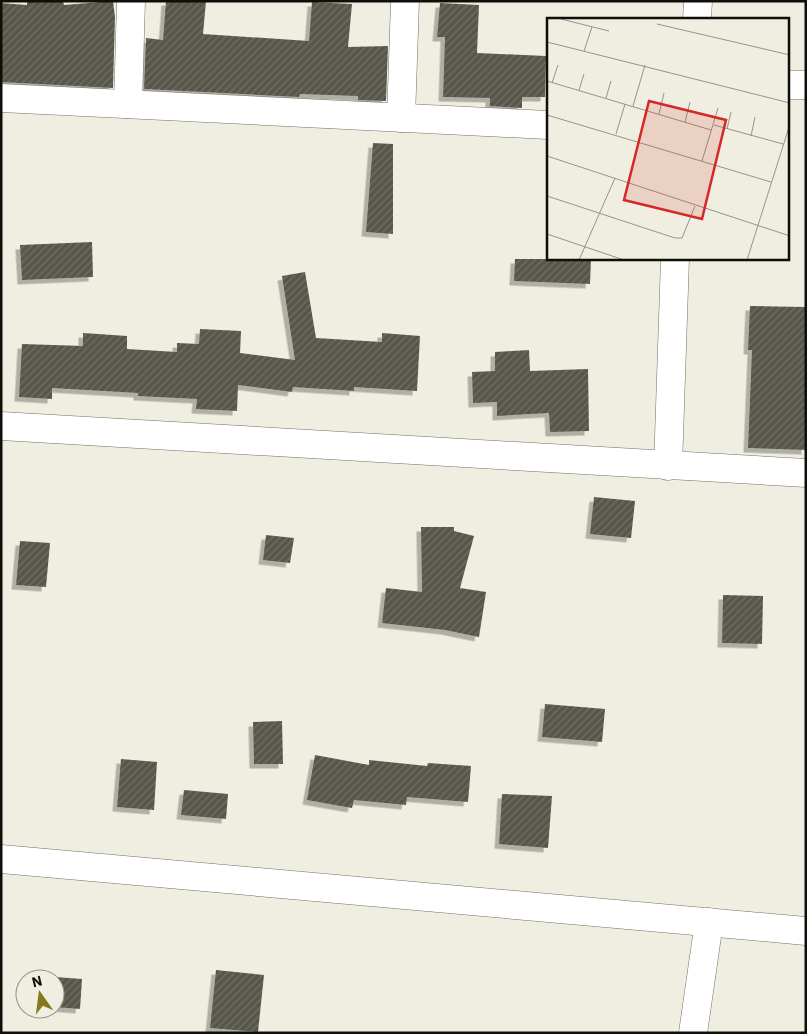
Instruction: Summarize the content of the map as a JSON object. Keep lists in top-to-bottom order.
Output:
{
  "north": "top"
}
